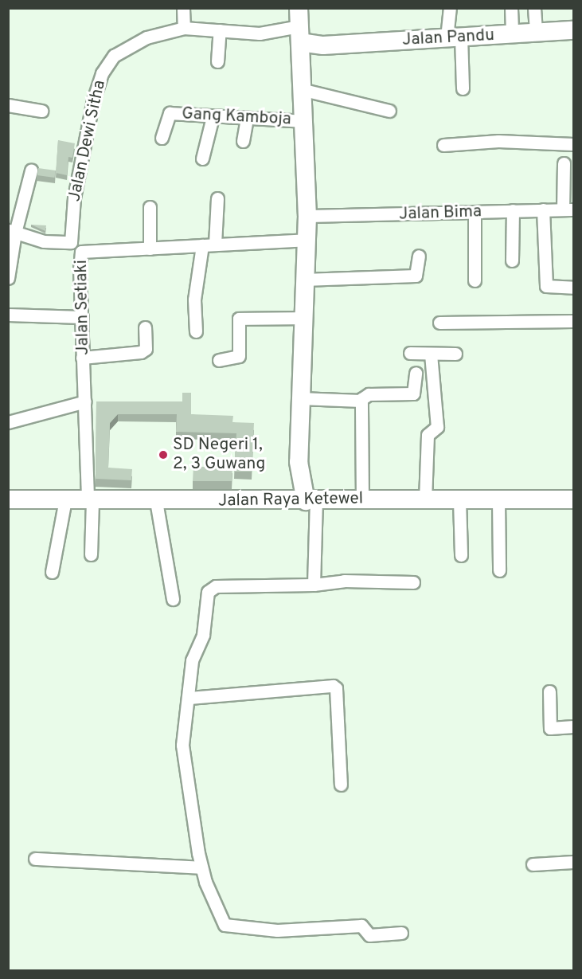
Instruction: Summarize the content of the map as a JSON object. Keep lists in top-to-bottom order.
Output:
{
  "streets": {
    "street": [
      "Jalan Pandu",
      "Gang Kamboja",
      "Jalan Dewi Sitha",
      "Jalan Bima",
      "Jalan Setiaki",
      "Jalan Raya Ketewel"
    ]
  },
  "crossings": [
    ["Jalan Pandu", "Jalan Dewi Sitha"],
    ["Jalan Setiaki", "Jalan Raya Ketewel"]
  ],
  "places": ["SD Negeri 1, 2, 3 Guwang"]
}
